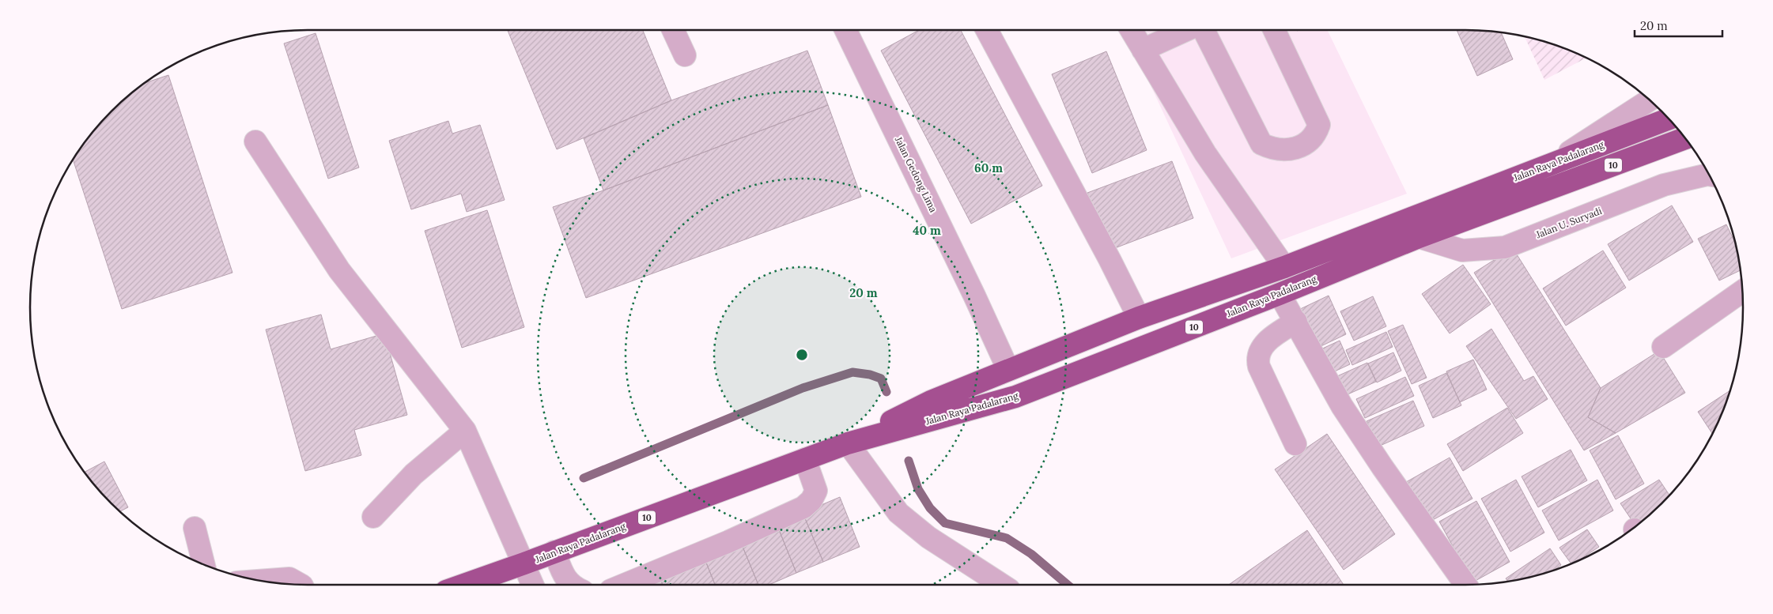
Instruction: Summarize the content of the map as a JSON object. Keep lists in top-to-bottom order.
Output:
{
  "streets": {
    "highway": ["Jalan Raya Padalarang", "10"],
    "street": ["Jalan Gedong Lima", "Jalan U. Suryadi"]
  },
  "crossings": [
    ["Jalan Raya Padalarang", "Jalan Gedong Lima"],
    ["Jalan Raya Padalarang", "Jalan U. Suryadi"]
  ],
  "scale_bar": "20 m",
  "rings": ["60 m", "40 m", "20 m"]
}
